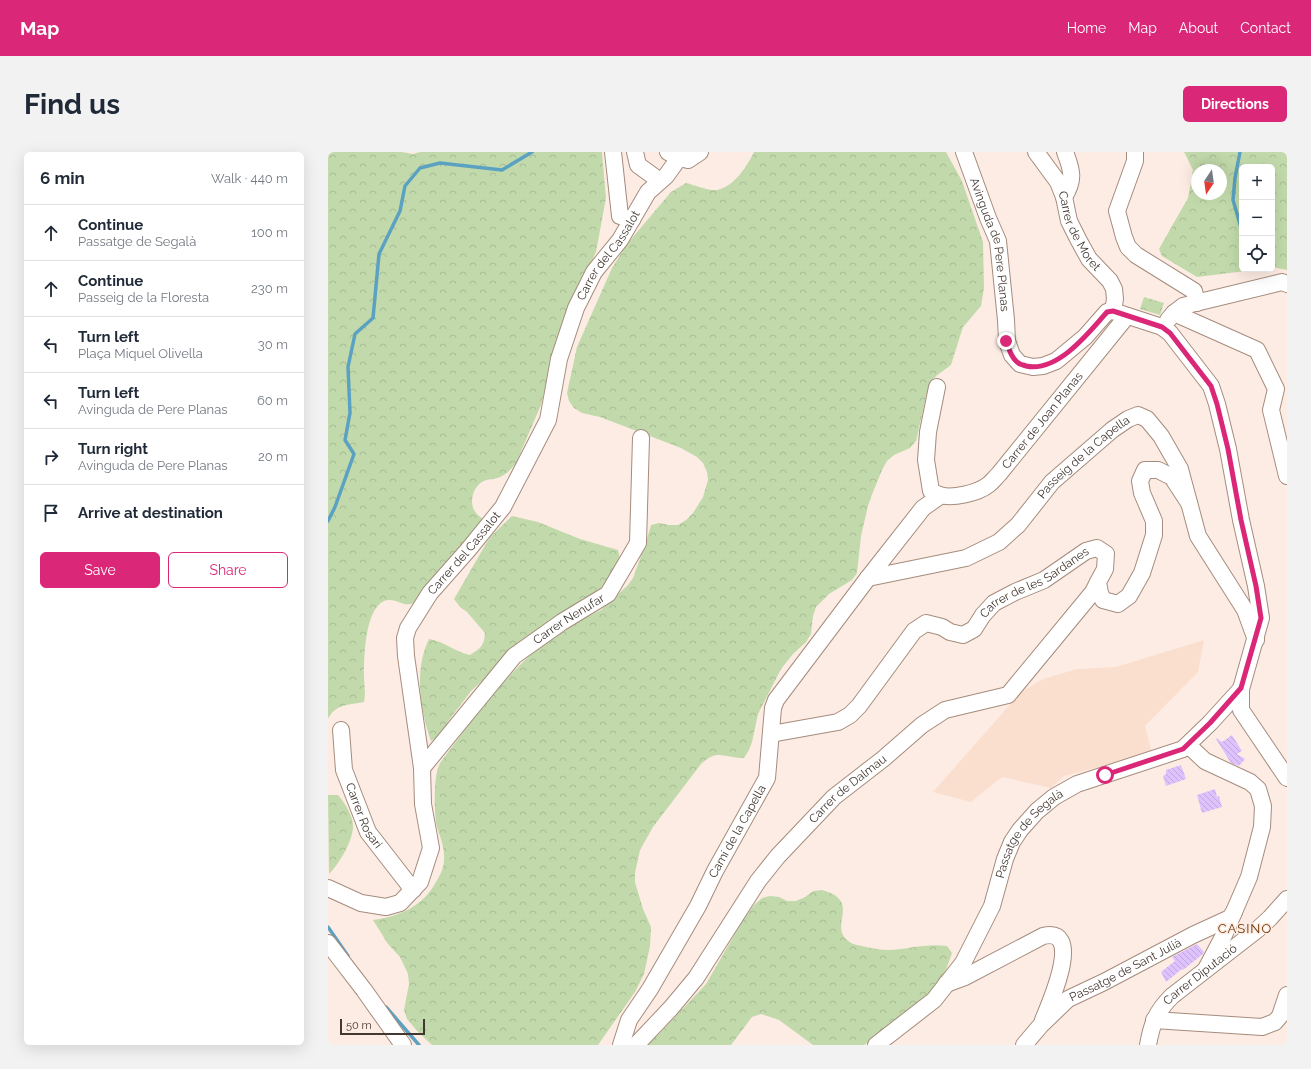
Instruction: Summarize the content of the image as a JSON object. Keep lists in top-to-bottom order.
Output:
{
  "streets": {
    "street": [
      "Carrer de Moret",
      "Avinguda de Pere Planas",
      "Carrer del Cassalot",
      "Carrer de Joan Planas",
      "Passeig de la Capella",
      "Carrer de les Sardanes",
      "Carrer Nenufar",
      "Carrer de Dalmau",
      "Carrer Rosari",
      "Camí de la Capella",
      "Passatge de Segalà",
      "Passatge de Sant Julià",
      "Carrer Diputació"
    ]
  },
  "crossings": [
    ["Carrer de Moret", "Avinguda de Pere Planas"],
    ["Carrer de Moret", "Carrer de Joan Planas"],
    ["Avinguda de Pere Planas", "Carrer de Joan Planas"],
    ["Carrer del Cassalot", "Carrer Nenufar"],
    ["Carrer del Cassalot", "Carrer Rosari"],
    ["Carrer de Joan Planas", "Camí de la Capella"],
    ["Passeig de la Capella", "Camí de la Capella"],
    ["Carrer de les Sardanes", "Carrer de Dalmau"],
    ["Carrer de les Sardanes", "Camí de la Capella"]
  ],
  "districts": ["CASINO"],
  "scale_bar": "50 m",
  "north": "bottom",
  "page": {
    "header": "Map",
    "nav": [
      "Home",
      "Map",
      "About",
      "Contact"
    ],
    "buttons": [
      "Directions",
      ["Save", "Share"]
    ],
    "title": "Find us",
    "heading": ["6 min", "Walk · 440 m"],
    "map_buttons": ["+", "−"],
    "list": [
      ["Continue", "Passatge de Segalà", "100 m"],
      ["Continue", "Passeig de la Floresta", "230 m"],
      ["Turn left", "Plaça Miquel Olivella", "30 m"],
      ["Turn left", "Avinguda de Pere Planas", "60 m"],
      ["Turn right", "Avinguda de Pere Planas", "20 m"],
      "Arrive at destination"
    ],
    "scale": "50 m"
  }
}
